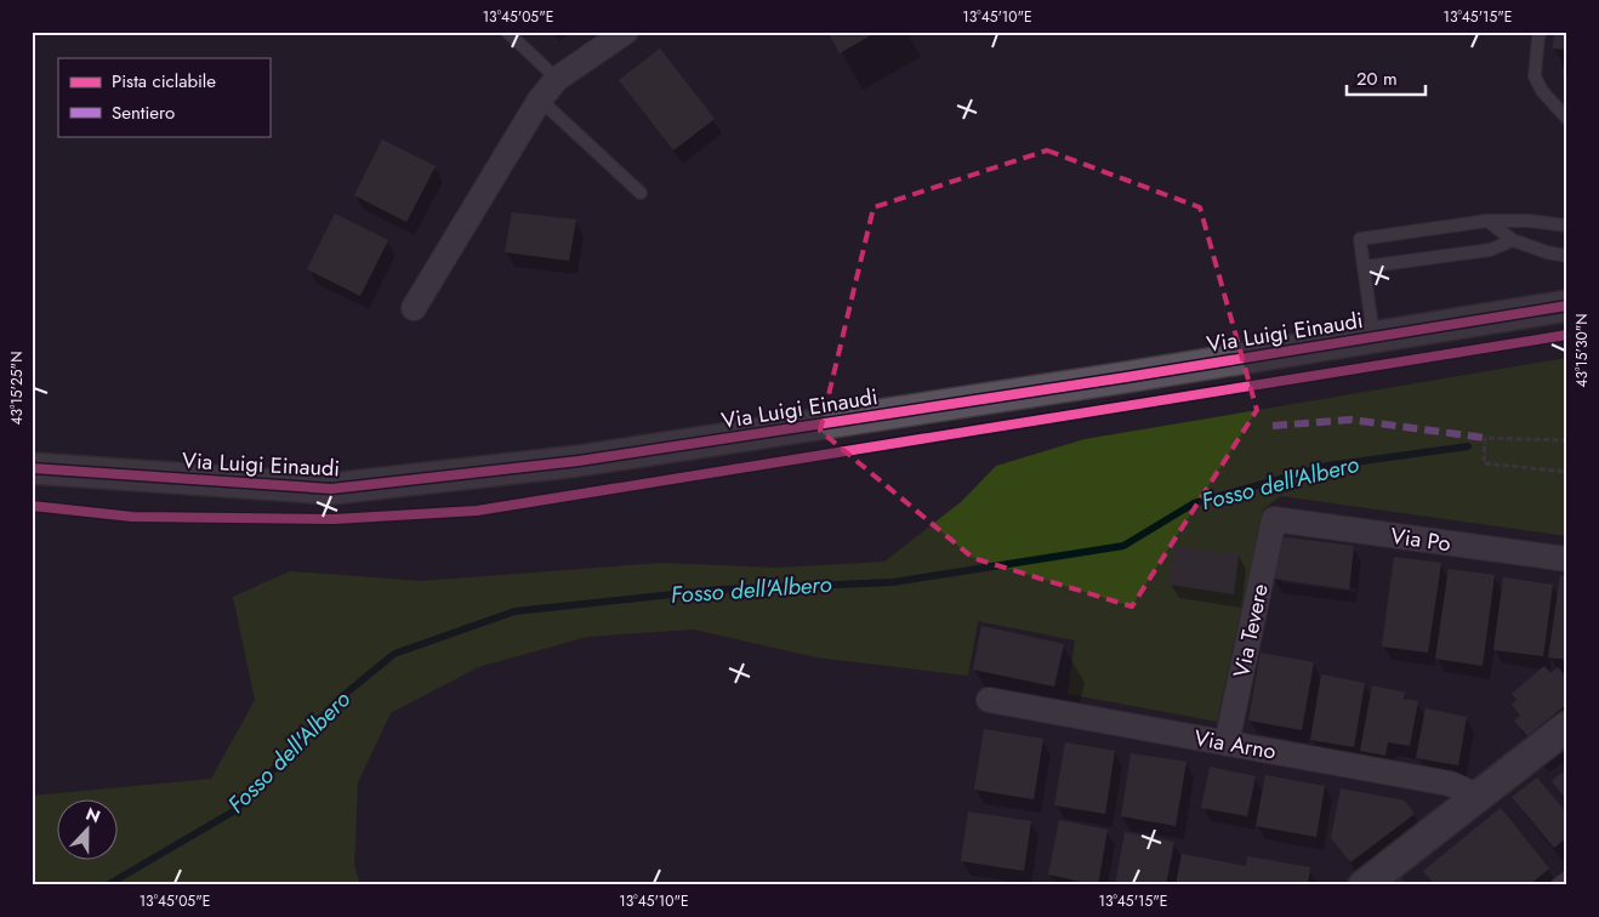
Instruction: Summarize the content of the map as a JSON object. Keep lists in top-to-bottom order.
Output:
{
  "streets": {
    "street": [
      "Via Luigi Einaudi",
      "Via Po",
      "Via Tevere",
      "Via Arno"
    ]
  },
  "crossings": [
    ["Via Po", "Via Tevere"],
    ["Via Tevere", "Via Arno"]
  ],
  "water": ["Fosso dell'Albero"],
  "legend": ["Pista ciclabile", "Sentiero"],
  "scale_bar": "20 m",
  "north": "top",
  "coordinates": [
    "13°45'05\"E",
    "13°45'10\"E",
    "13°45'15\"E",
    "43°15'30\"N",
    "43°15'25\"N"
  ]
}
